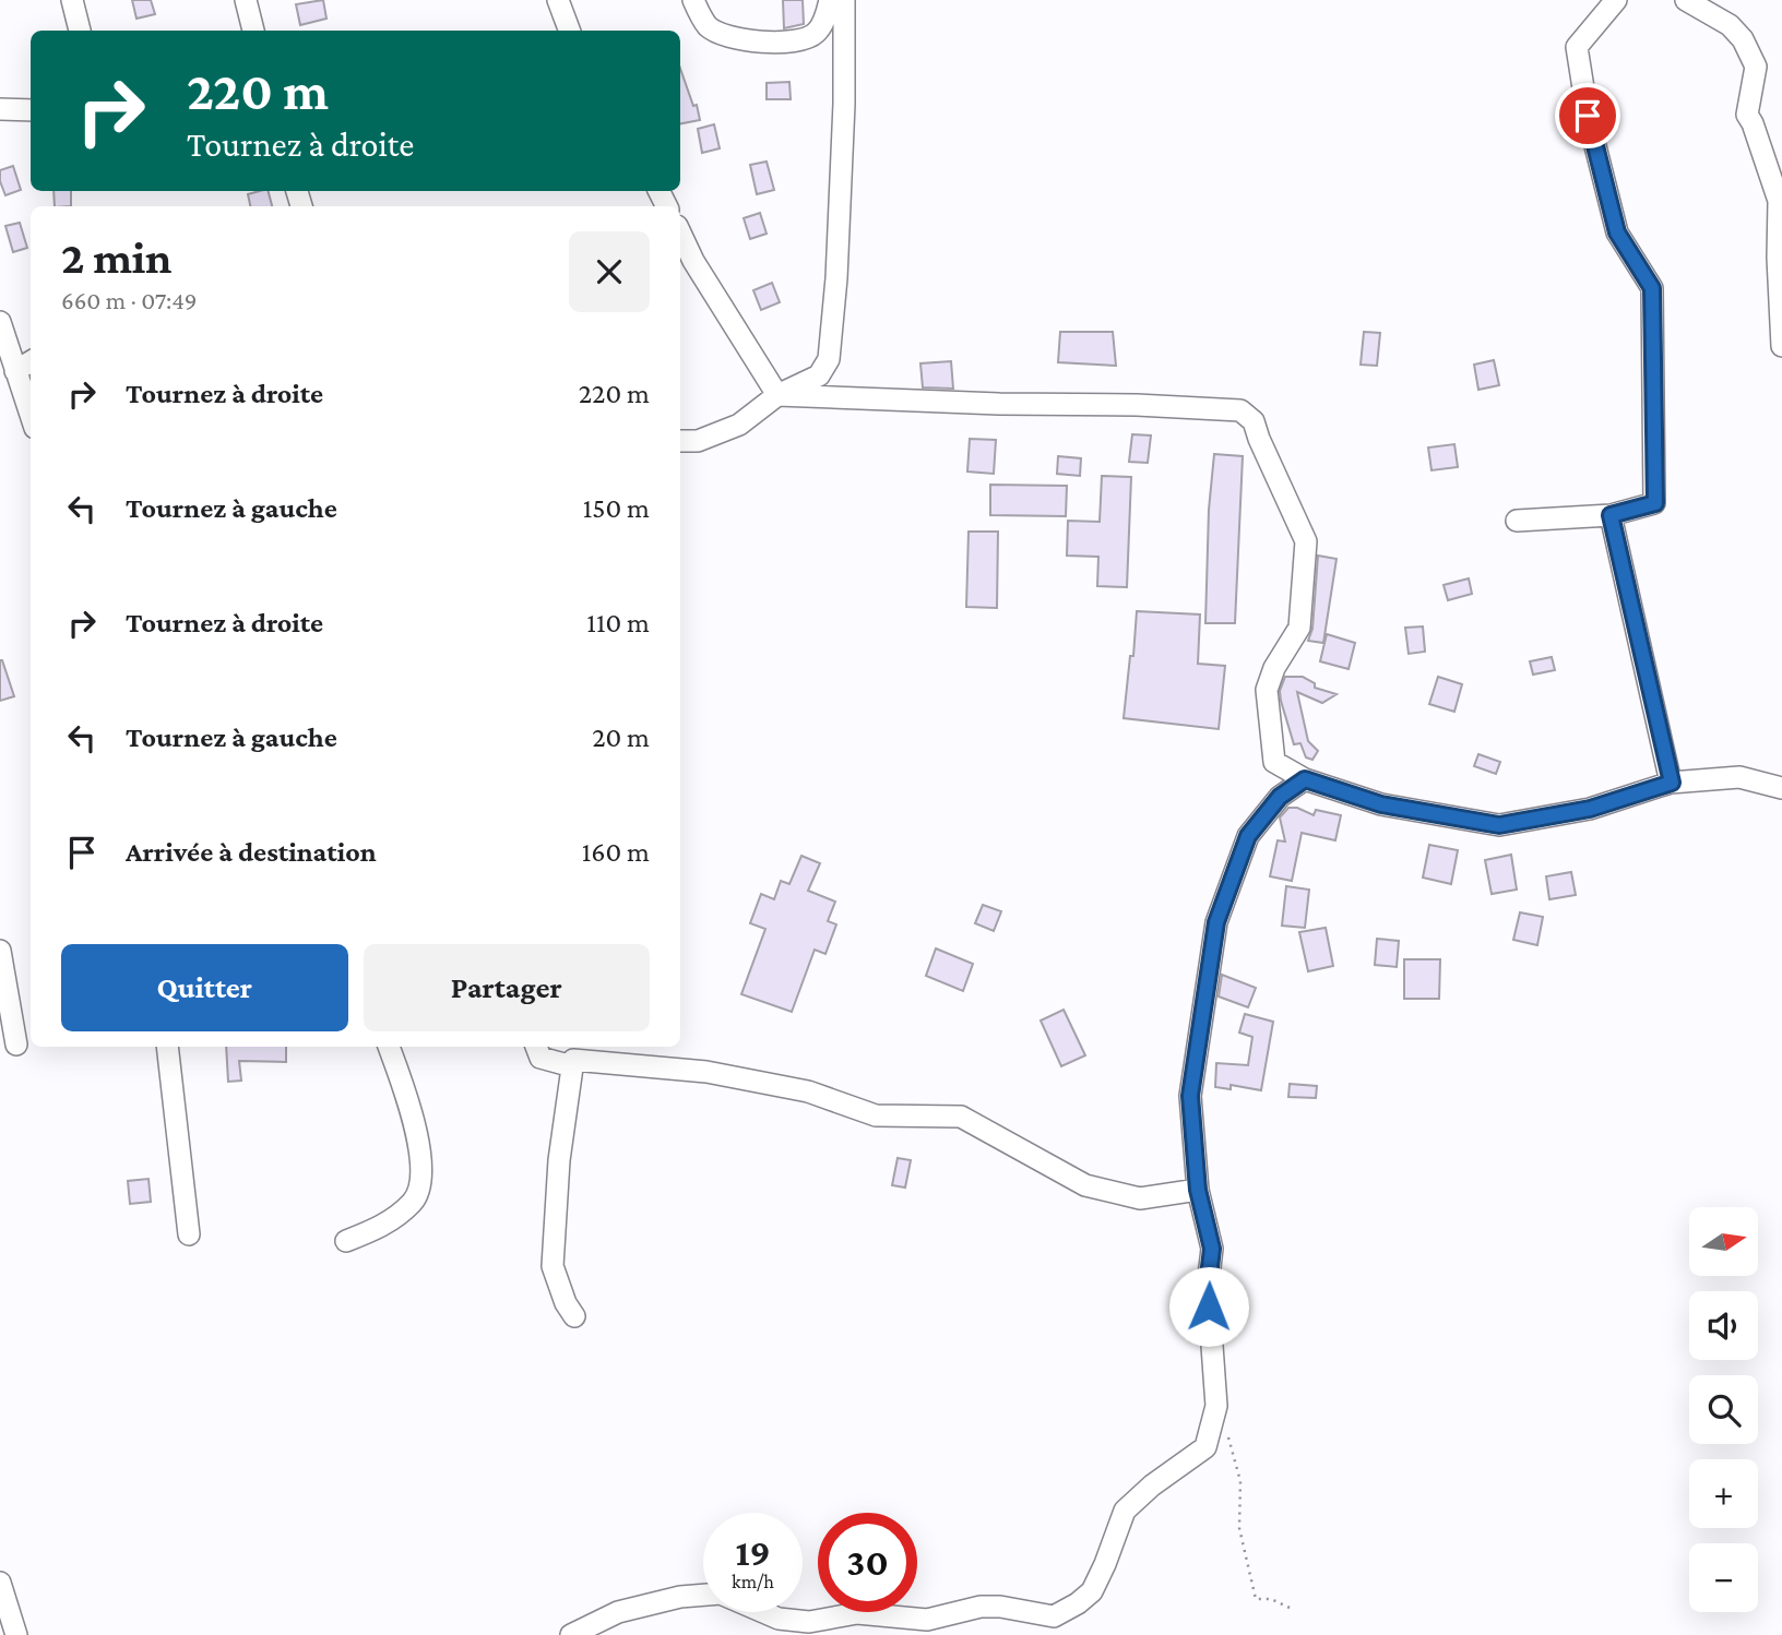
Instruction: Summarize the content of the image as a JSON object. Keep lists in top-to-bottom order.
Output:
{
  "north": "right",
  "page": {
    "turn": ["220 m", "Tournez à droite"],
    "heading": ["2 min", "660 m · 07:49"],
    "list": [
      {
        "name": "Tournez à droite",
        "value": "220 m"
      },
      {
        "name": "Tournez à gauche",
        "value": "150 m"
      },
      {
        "name": "Tournez à droite",
        "value": "110 m"
      },
      {
        "name": "Tournez à gauche",
        "value": "20 m"
      },
      {
        "name": "Arrivée à destination",
        "value": "160 m"
      }
    ],
    "buttons": ["Quitter", "Partager"],
    "map_buttons": ["+", "−"],
    "speed": "19 km/h",
    "limit": "30"
  }
}
